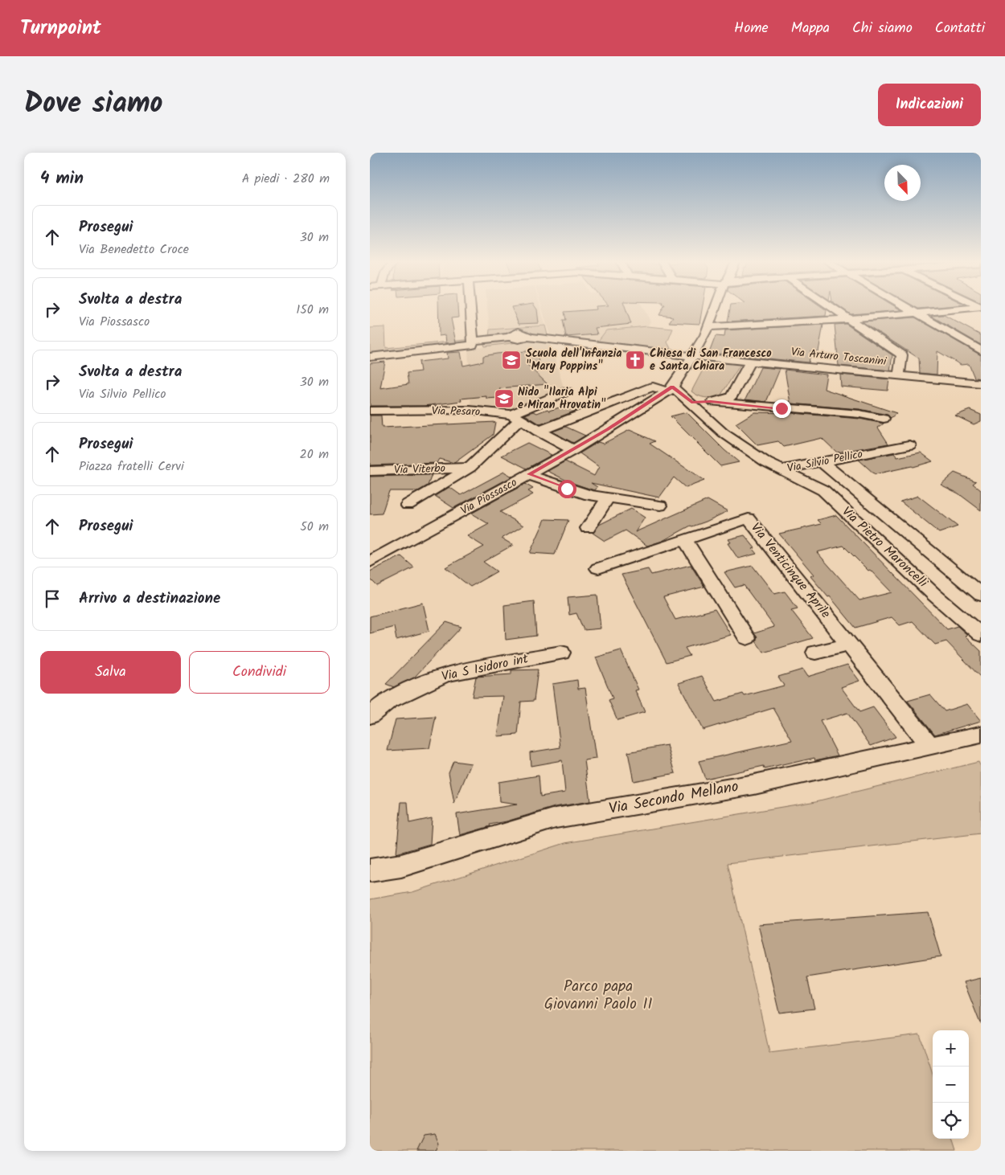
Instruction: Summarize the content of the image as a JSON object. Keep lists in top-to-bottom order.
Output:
{
  "streets": {
    "street": [
      "Via Arturo Toscanini",
      "Via Pesaro",
      "Via Silvio Pellico",
      "Via Viterbo",
      "Via Piossasco",
      "Via Pietro Maroncelli",
      "Via Venticinque Aprile",
      "Via S Isidoro int",
      "Via Secondo Mellano"
    ]
  },
  "crossings": [
    ["Via Arturo Toscanini", "Via Piossasco"],
    ["Via Pesaro", "Via Viterbo"],
    ["Via Pesaro", "Via Piossasco"],
    ["Via Silvio Pellico", "Via Piossasco"],
    ["Via Silvio Pellico", "Via Pietro Maroncelli"],
    ["Via Venticinque Aprile", "Via Secondo Mellano"]
  ],
  "parks": ["Parco papa Giovanni Paolo II"],
  "places": {
    "school or university": ["Scuola dell'Infanzia \"Mary Poppins\"", "Nido \"Ilaria Alpi e Miran Hrovatin\""],
    "church": ["Chiesa di San Francesco e Santa Chiara"]
  },
  "north": "bottom right",
  "page": {
    "header": "Turnpoint",
    "nav": [
      "Home",
      "Mappa",
      "Chi siamo",
      "Contatti"
    ],
    "title": "Dove siamo",
    "buttons": [
      "Indicazioni",
      ["Salva", "Condividi"]
    ],
    "heading": ["4 min", "A piedi · 280 m"],
    "list": [
      ["Prosegui", "Via Benedetto Croce", "30 m"],
      ["Svolta a destra", "Via Piossasco", "150 m"],
      ["Svolta a destra", "Via Silvio Pellico", "30 m"],
      ["Prosegui", "Piazza fratelli Cervi", "20 m"],
      ["Prosegui", "50 m"],
      "Arrivo a destinazione"
    ],
    "map_buttons": ["+", "−"]
  }
}
